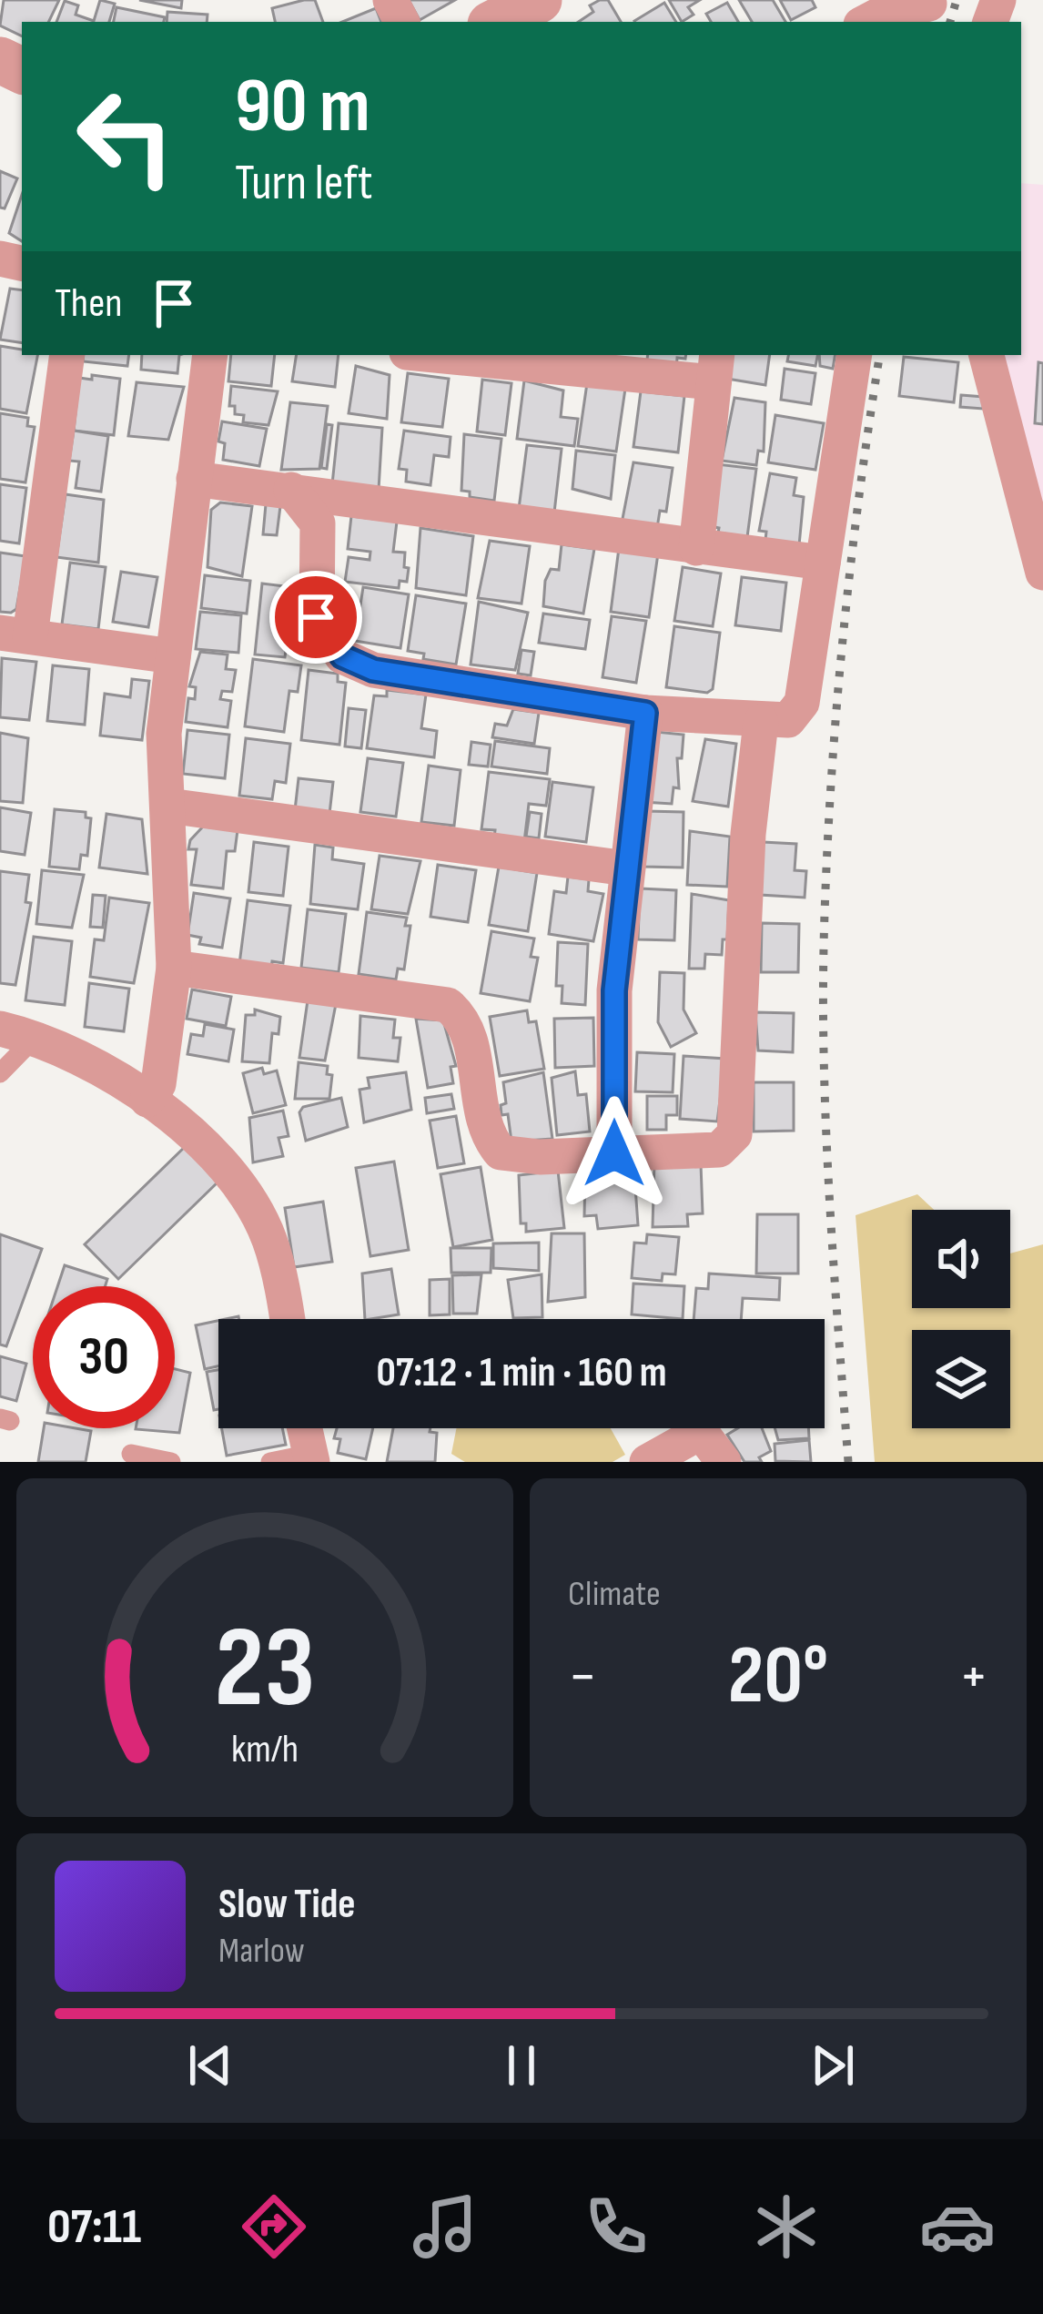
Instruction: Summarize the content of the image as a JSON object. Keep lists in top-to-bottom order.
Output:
{
  "page": {
    "turn": ["90 m", "Turn left"],
    "then": "Then",
    "limit": "30",
    "trip": "07:12 · 1 min · 160 m",
    "tile": "Climate",
    "heat": ["−", "20°", "+"],
    "song": ["Slow Tide", "Marlow"],
    "tabs": "07:11",
    "gauge": ["23", "km/h"]
  }
}
